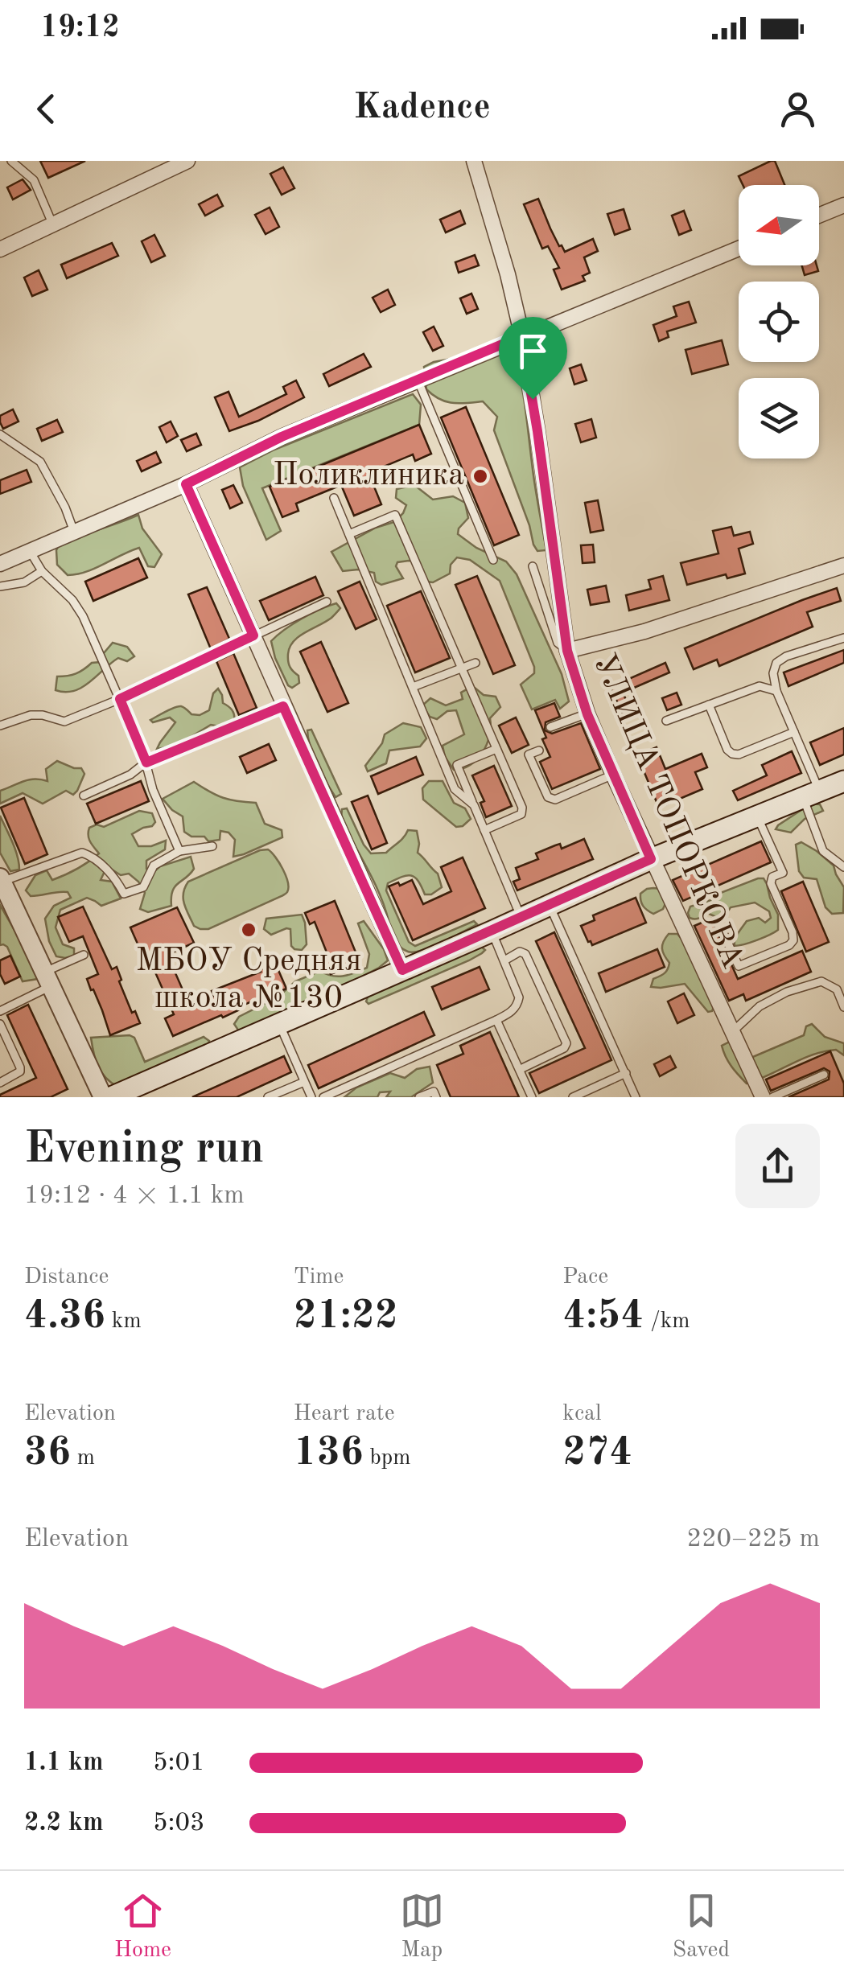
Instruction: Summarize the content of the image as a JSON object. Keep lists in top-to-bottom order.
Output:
{
  "streets": {
    "street": ["УЛИЦА ТОПОРКОВА"]
  },
  "places": ["Поликлиника", "МБОУ Средняя школа №130"],
  "north": "left",
  "page": {
    "status": "19:12",
    "header": "Kadence",
    "heading": ["Evening run", "19:12 · 4 × 1.1 km"],
    "stats": [
      ["Distance", "4.36 km"],
      ["Time", "21:22"],
      ["Pace", "4:54 /km"],
      ["Elevation", "36 m"],
      ["Heart rate", "136 bpm"],
      ["kcal", "274"]
    ],
    "chart": ["Elevation", "220–225 m"],
    "list": [
      {
        "name": "1.1 km",
        "note": "5:01"
      },
      {
        "name": "2.2 km",
        "note": "5:03"
      }
    ],
    "tabs": ["Home", "Map", "Saved"]
  }
}
